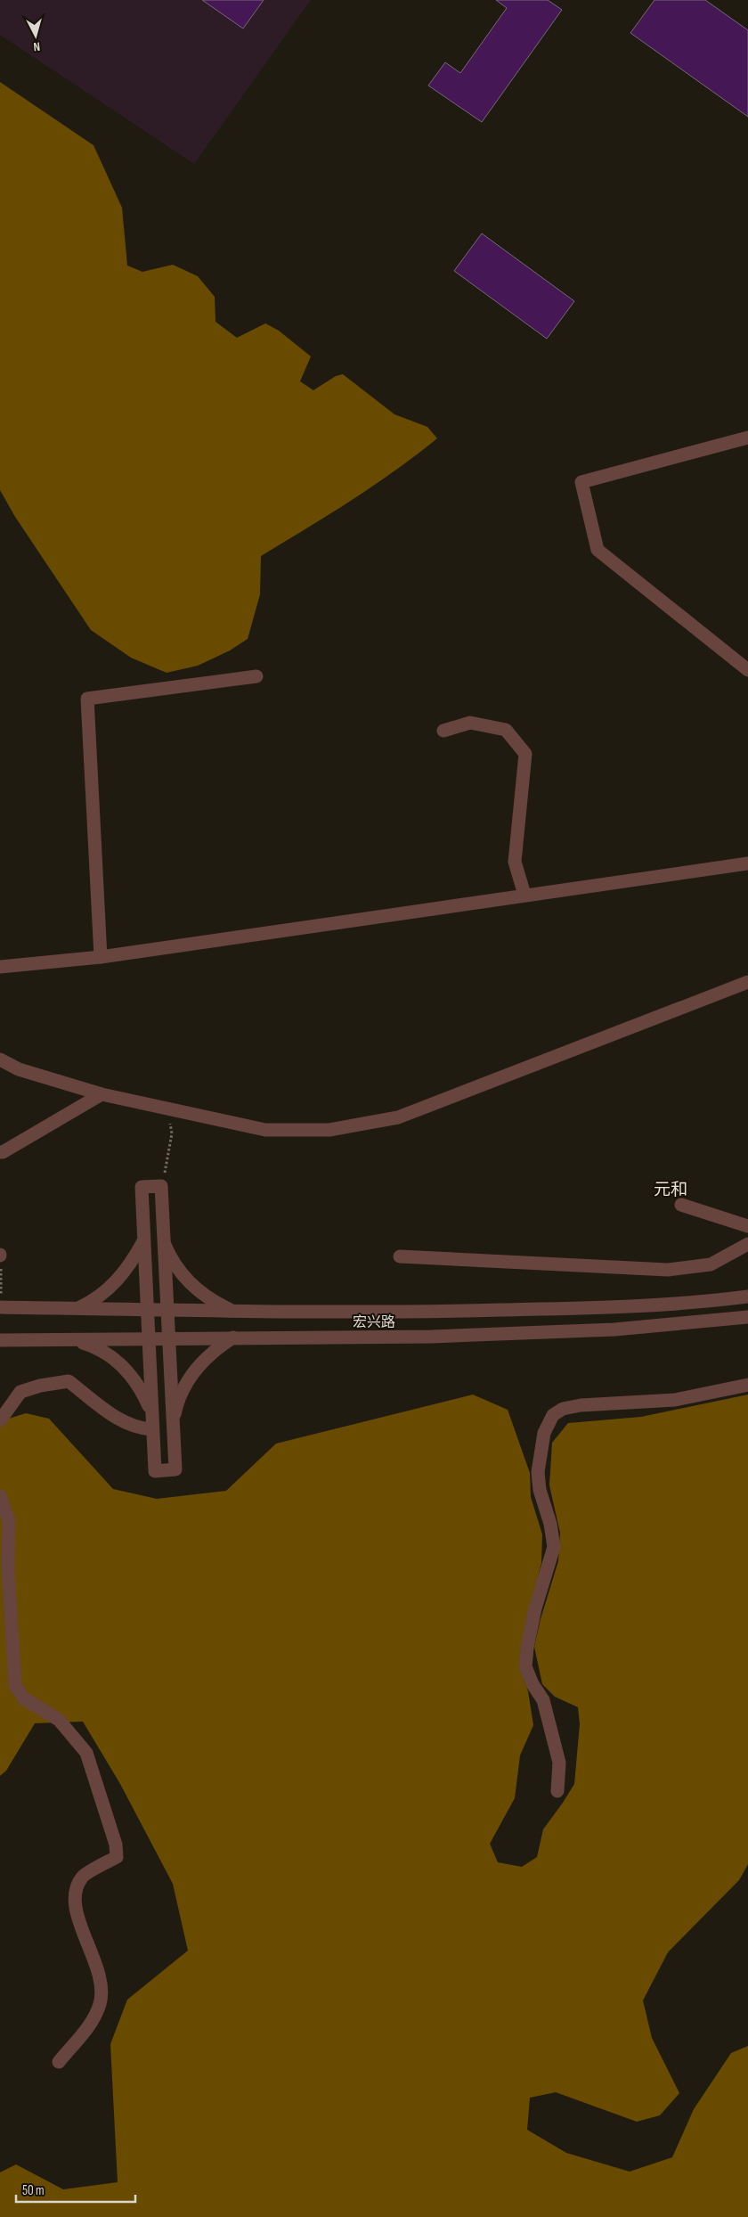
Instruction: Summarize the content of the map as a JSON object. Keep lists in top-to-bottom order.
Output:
{
  "streets": {
    "street": ["宏兴路"]
  },
  "districts": ["元和"],
  "scale_bar": "50 m",
  "north": "bottom"
}
